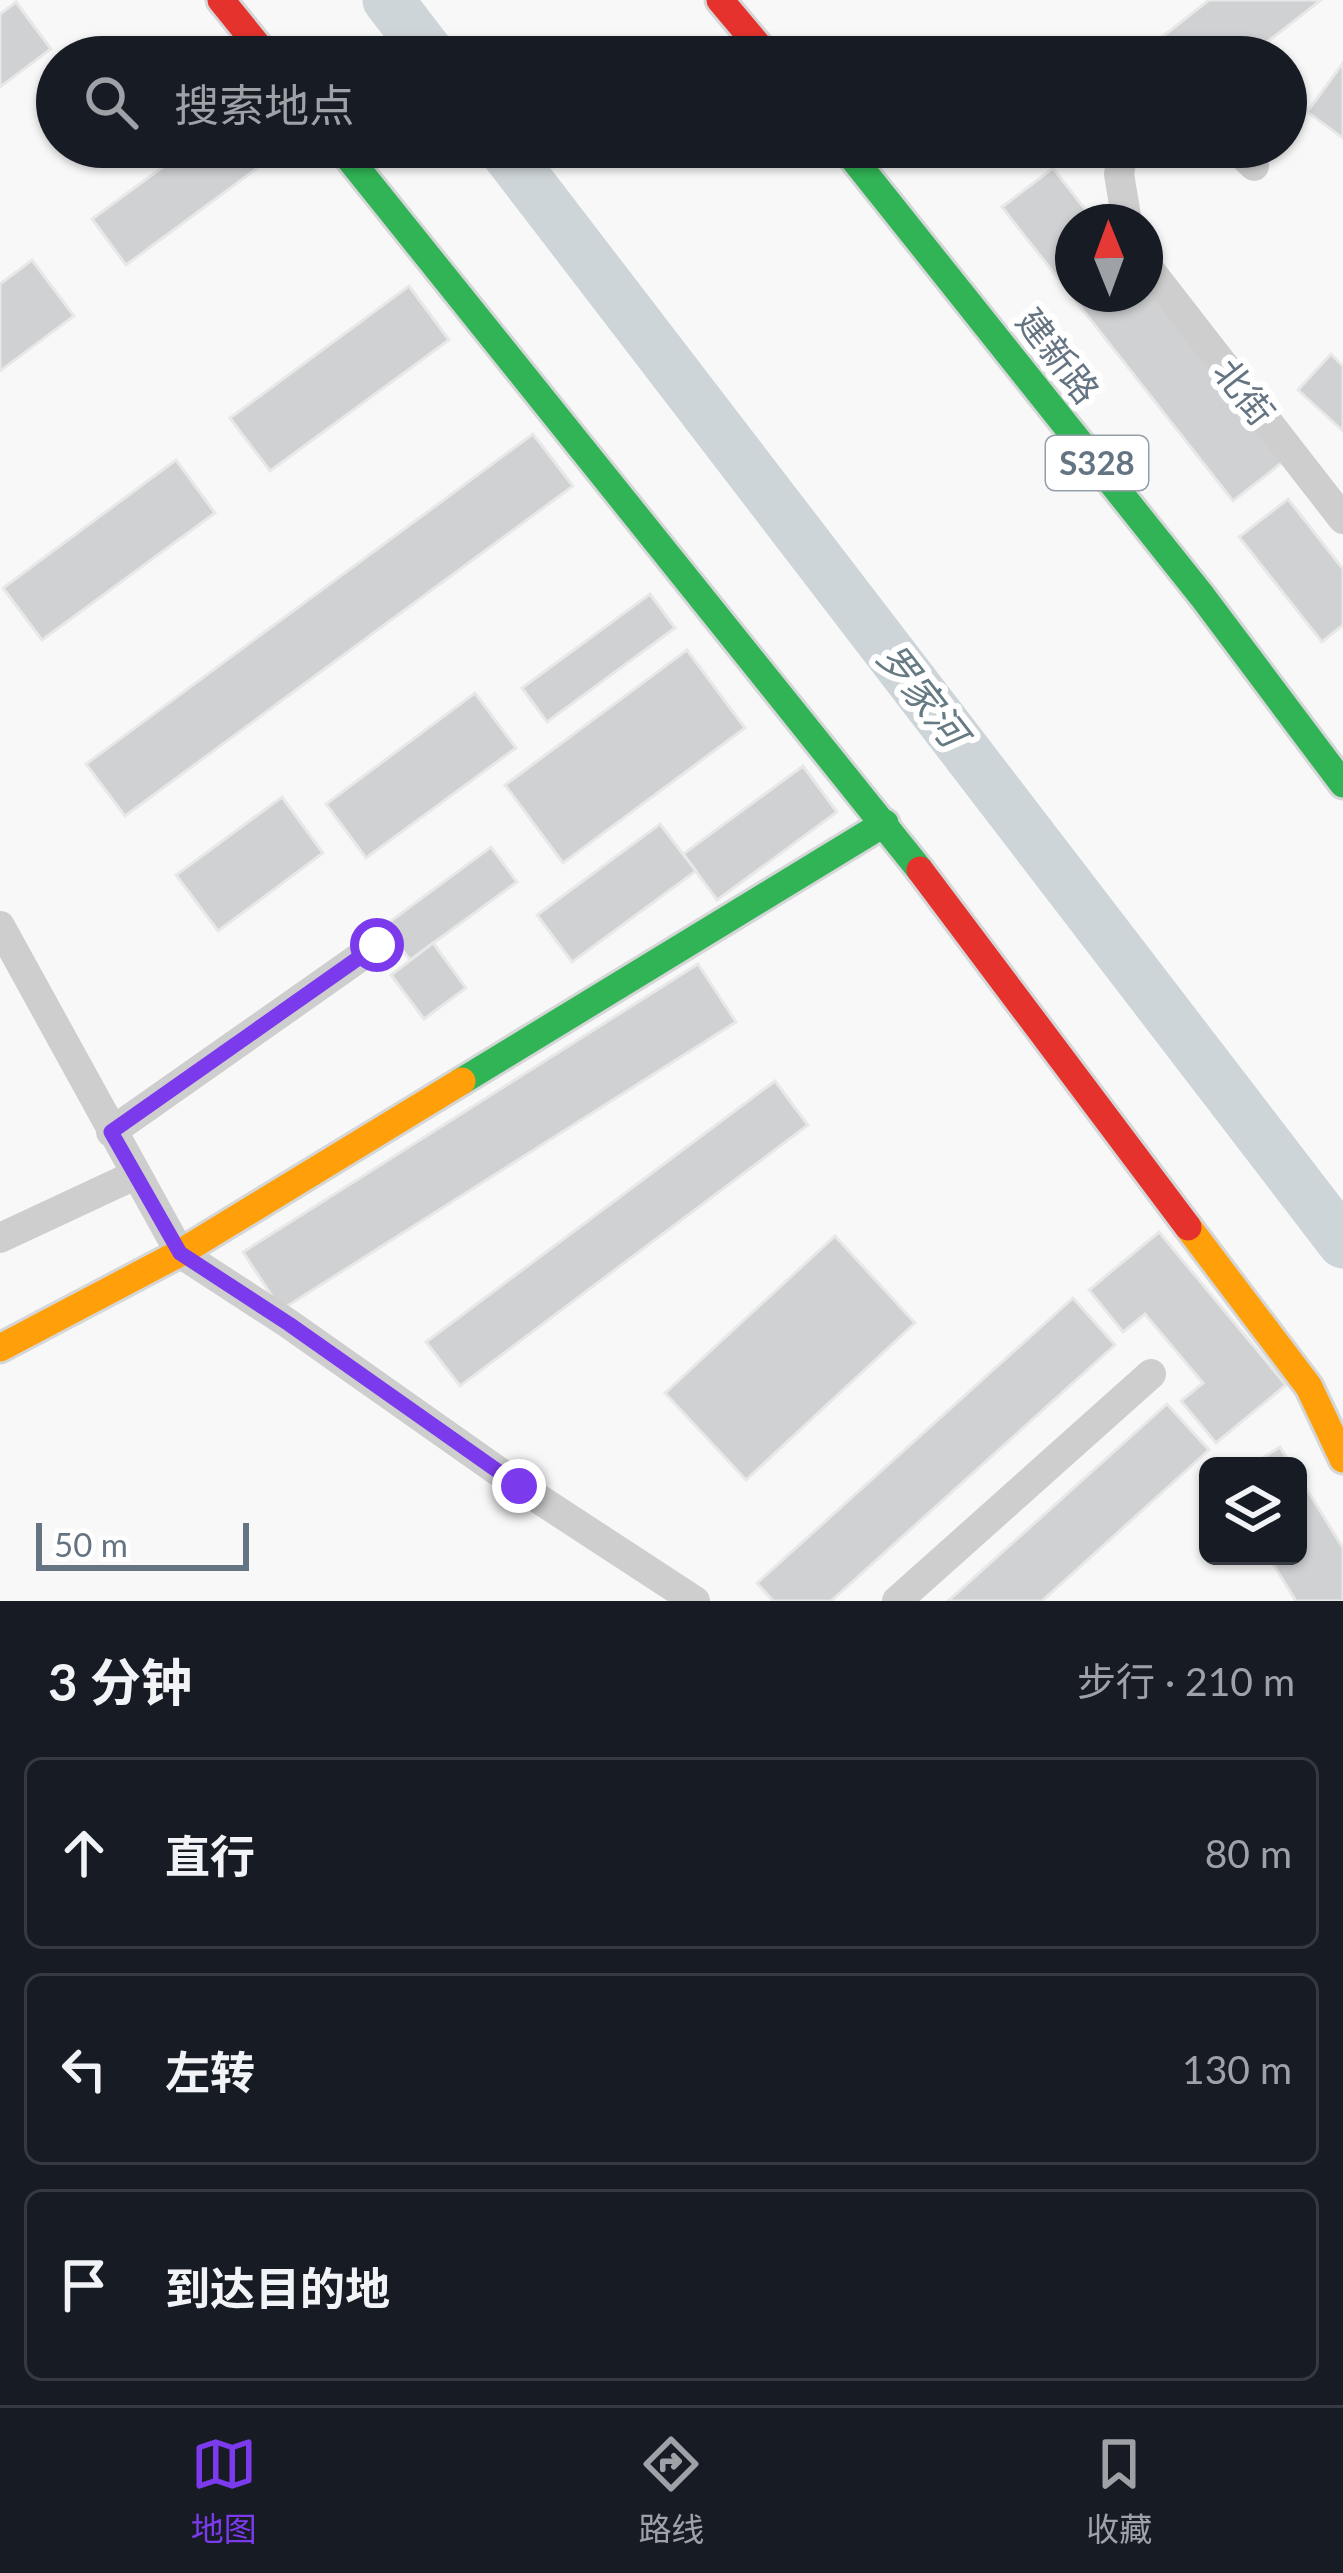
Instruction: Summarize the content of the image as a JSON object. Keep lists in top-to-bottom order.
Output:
{
  "streets": {
    "street": ["建新路", "北街", "S328"]
  },
  "water": ["罗家河"],
  "scale_bar": "50 m",
  "north": "top",
  "page": {
    "search": "搜索地点",
    "scale": "50 m",
    "heading": ["3 分钟", "步行 · 210 m"],
    "list": [
      ["直行", "80 m"],
      ["左转", "130 m"],
      "到达目的地"
    ],
    "nav": ["地图", "路线", "收藏"]
  }
}
